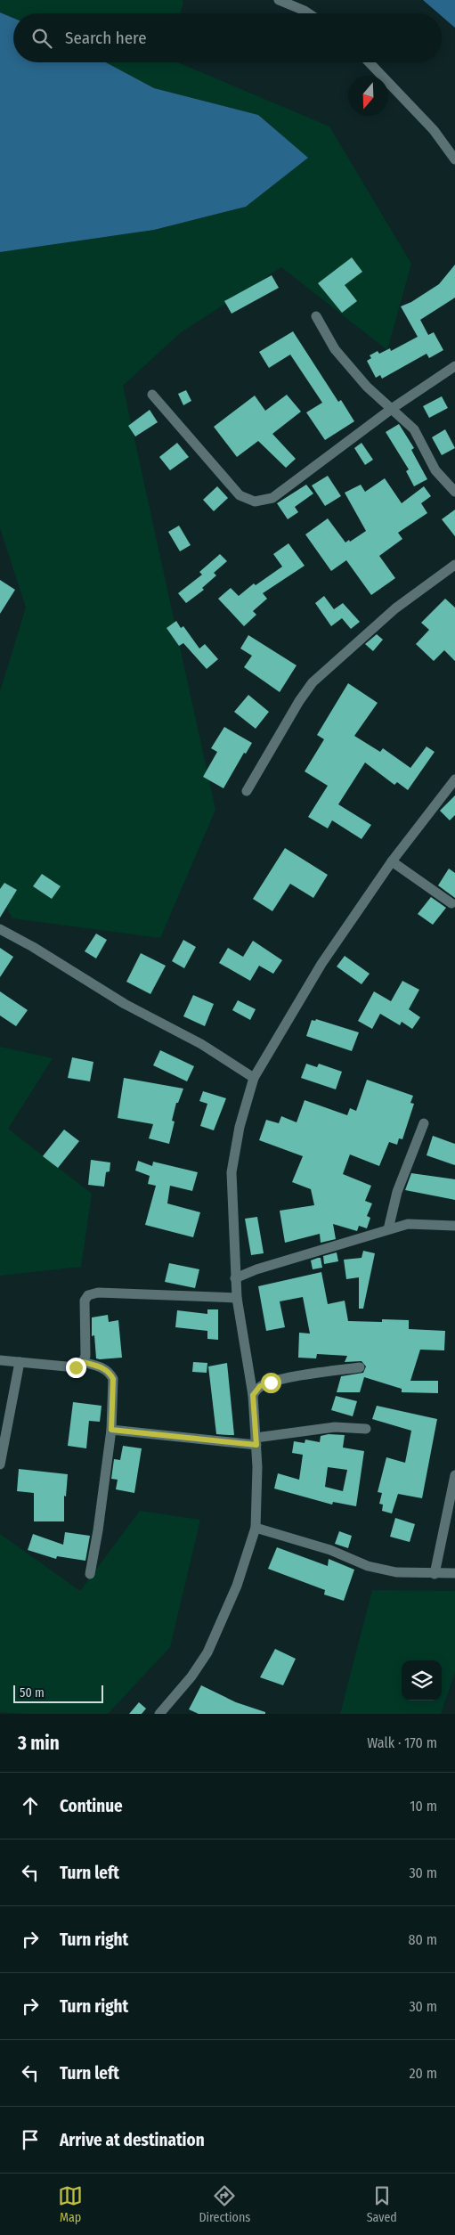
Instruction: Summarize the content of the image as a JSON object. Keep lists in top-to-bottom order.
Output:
{
  "scale_bar": "50 m",
  "north": "bottom",
  "page": {
    "search": "Search here",
    "scale": "50 m",
    "heading": ["3 min", "Walk · 170 m"],
    "list": [
      ["Continue", "10 m"],
      ["Turn left", "30 m"],
      ["Turn right", "80 m"],
      ["Turn right", "30 m"],
      ["Turn left", "20 m"],
      "Arrive at destination"
    ],
    "nav": ["Map", "Directions", "Saved"]
  }
}
